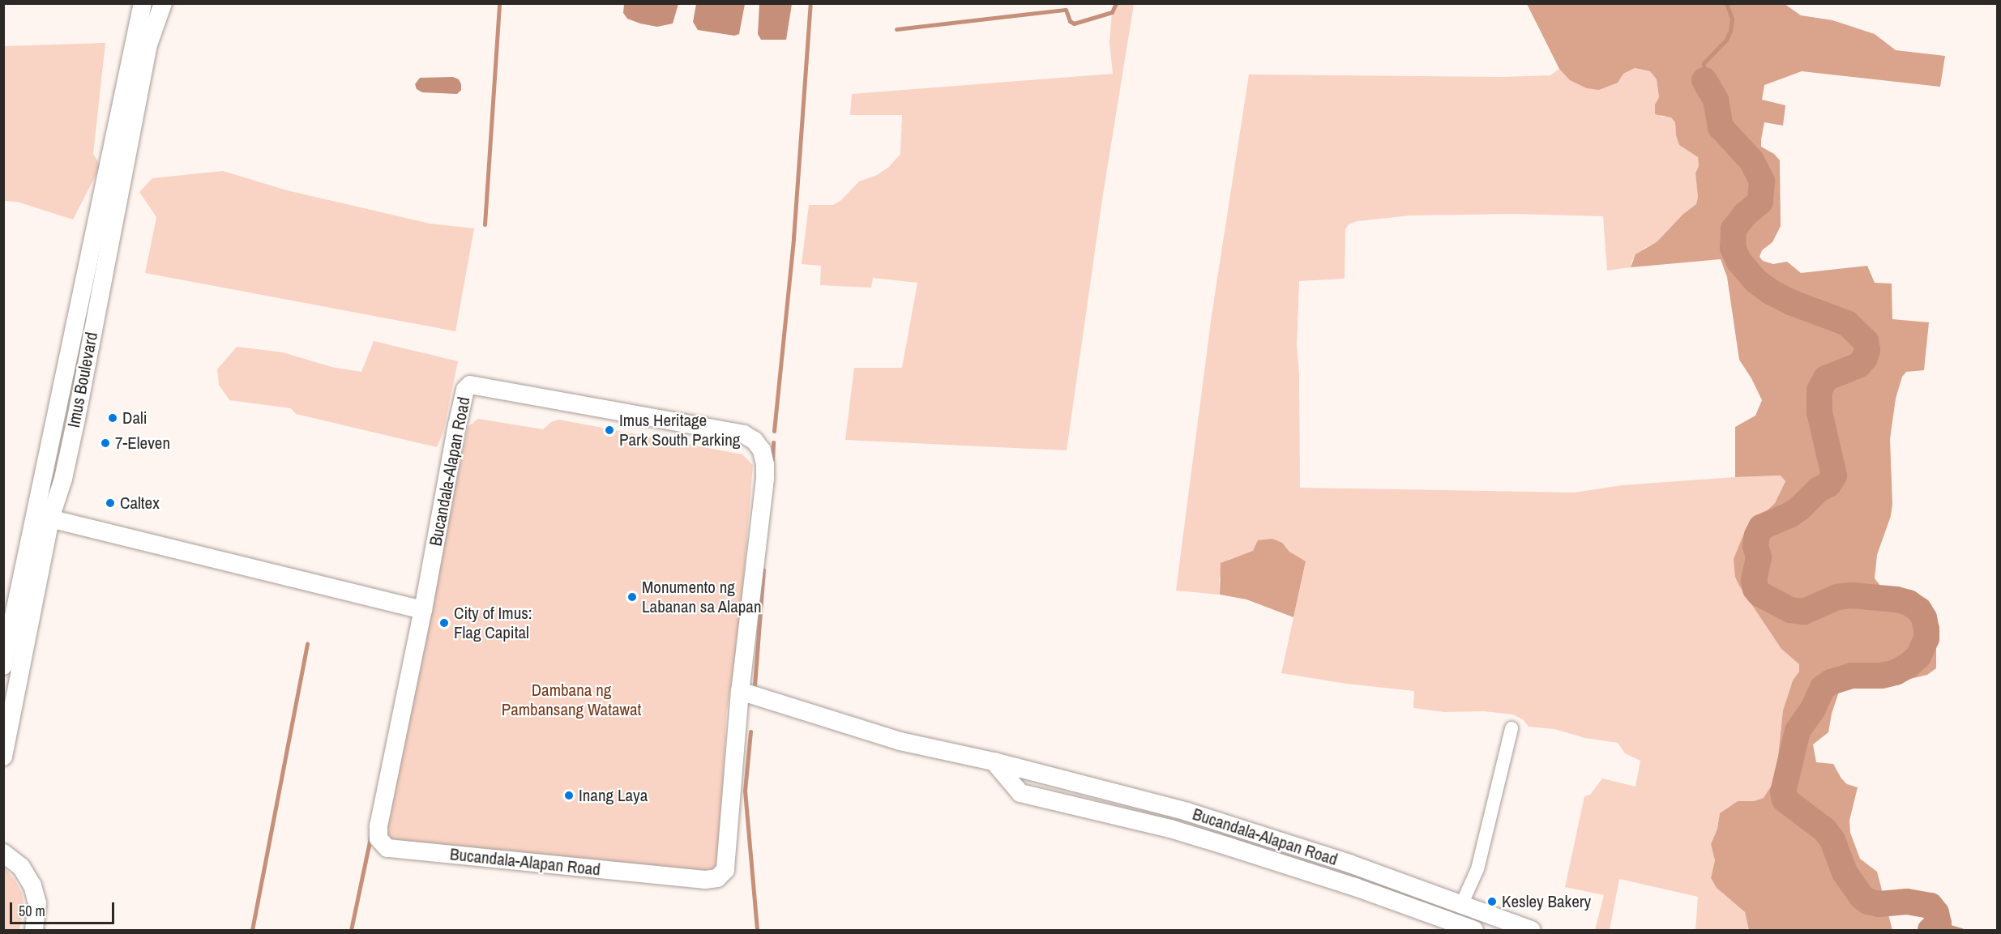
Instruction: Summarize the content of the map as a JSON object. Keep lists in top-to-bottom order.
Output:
{
  "streets": {
    "main road": ["Imus Boulevard", "Bucandala-Alapan Road"]
  },
  "parks": ["Dambana ng Pambansang Watawat"],
  "places": [
    "Dali",
    "Imus Heritage Park South Parking",
    "7-Eleven",
    "Caltex",
    "Monumento ng Labanan sa Alapan",
    "City of Imus: Flag Capital",
    "Inang Laya",
    "Kesley Bakery"
  ],
  "scale_bar": "50 m"
}
